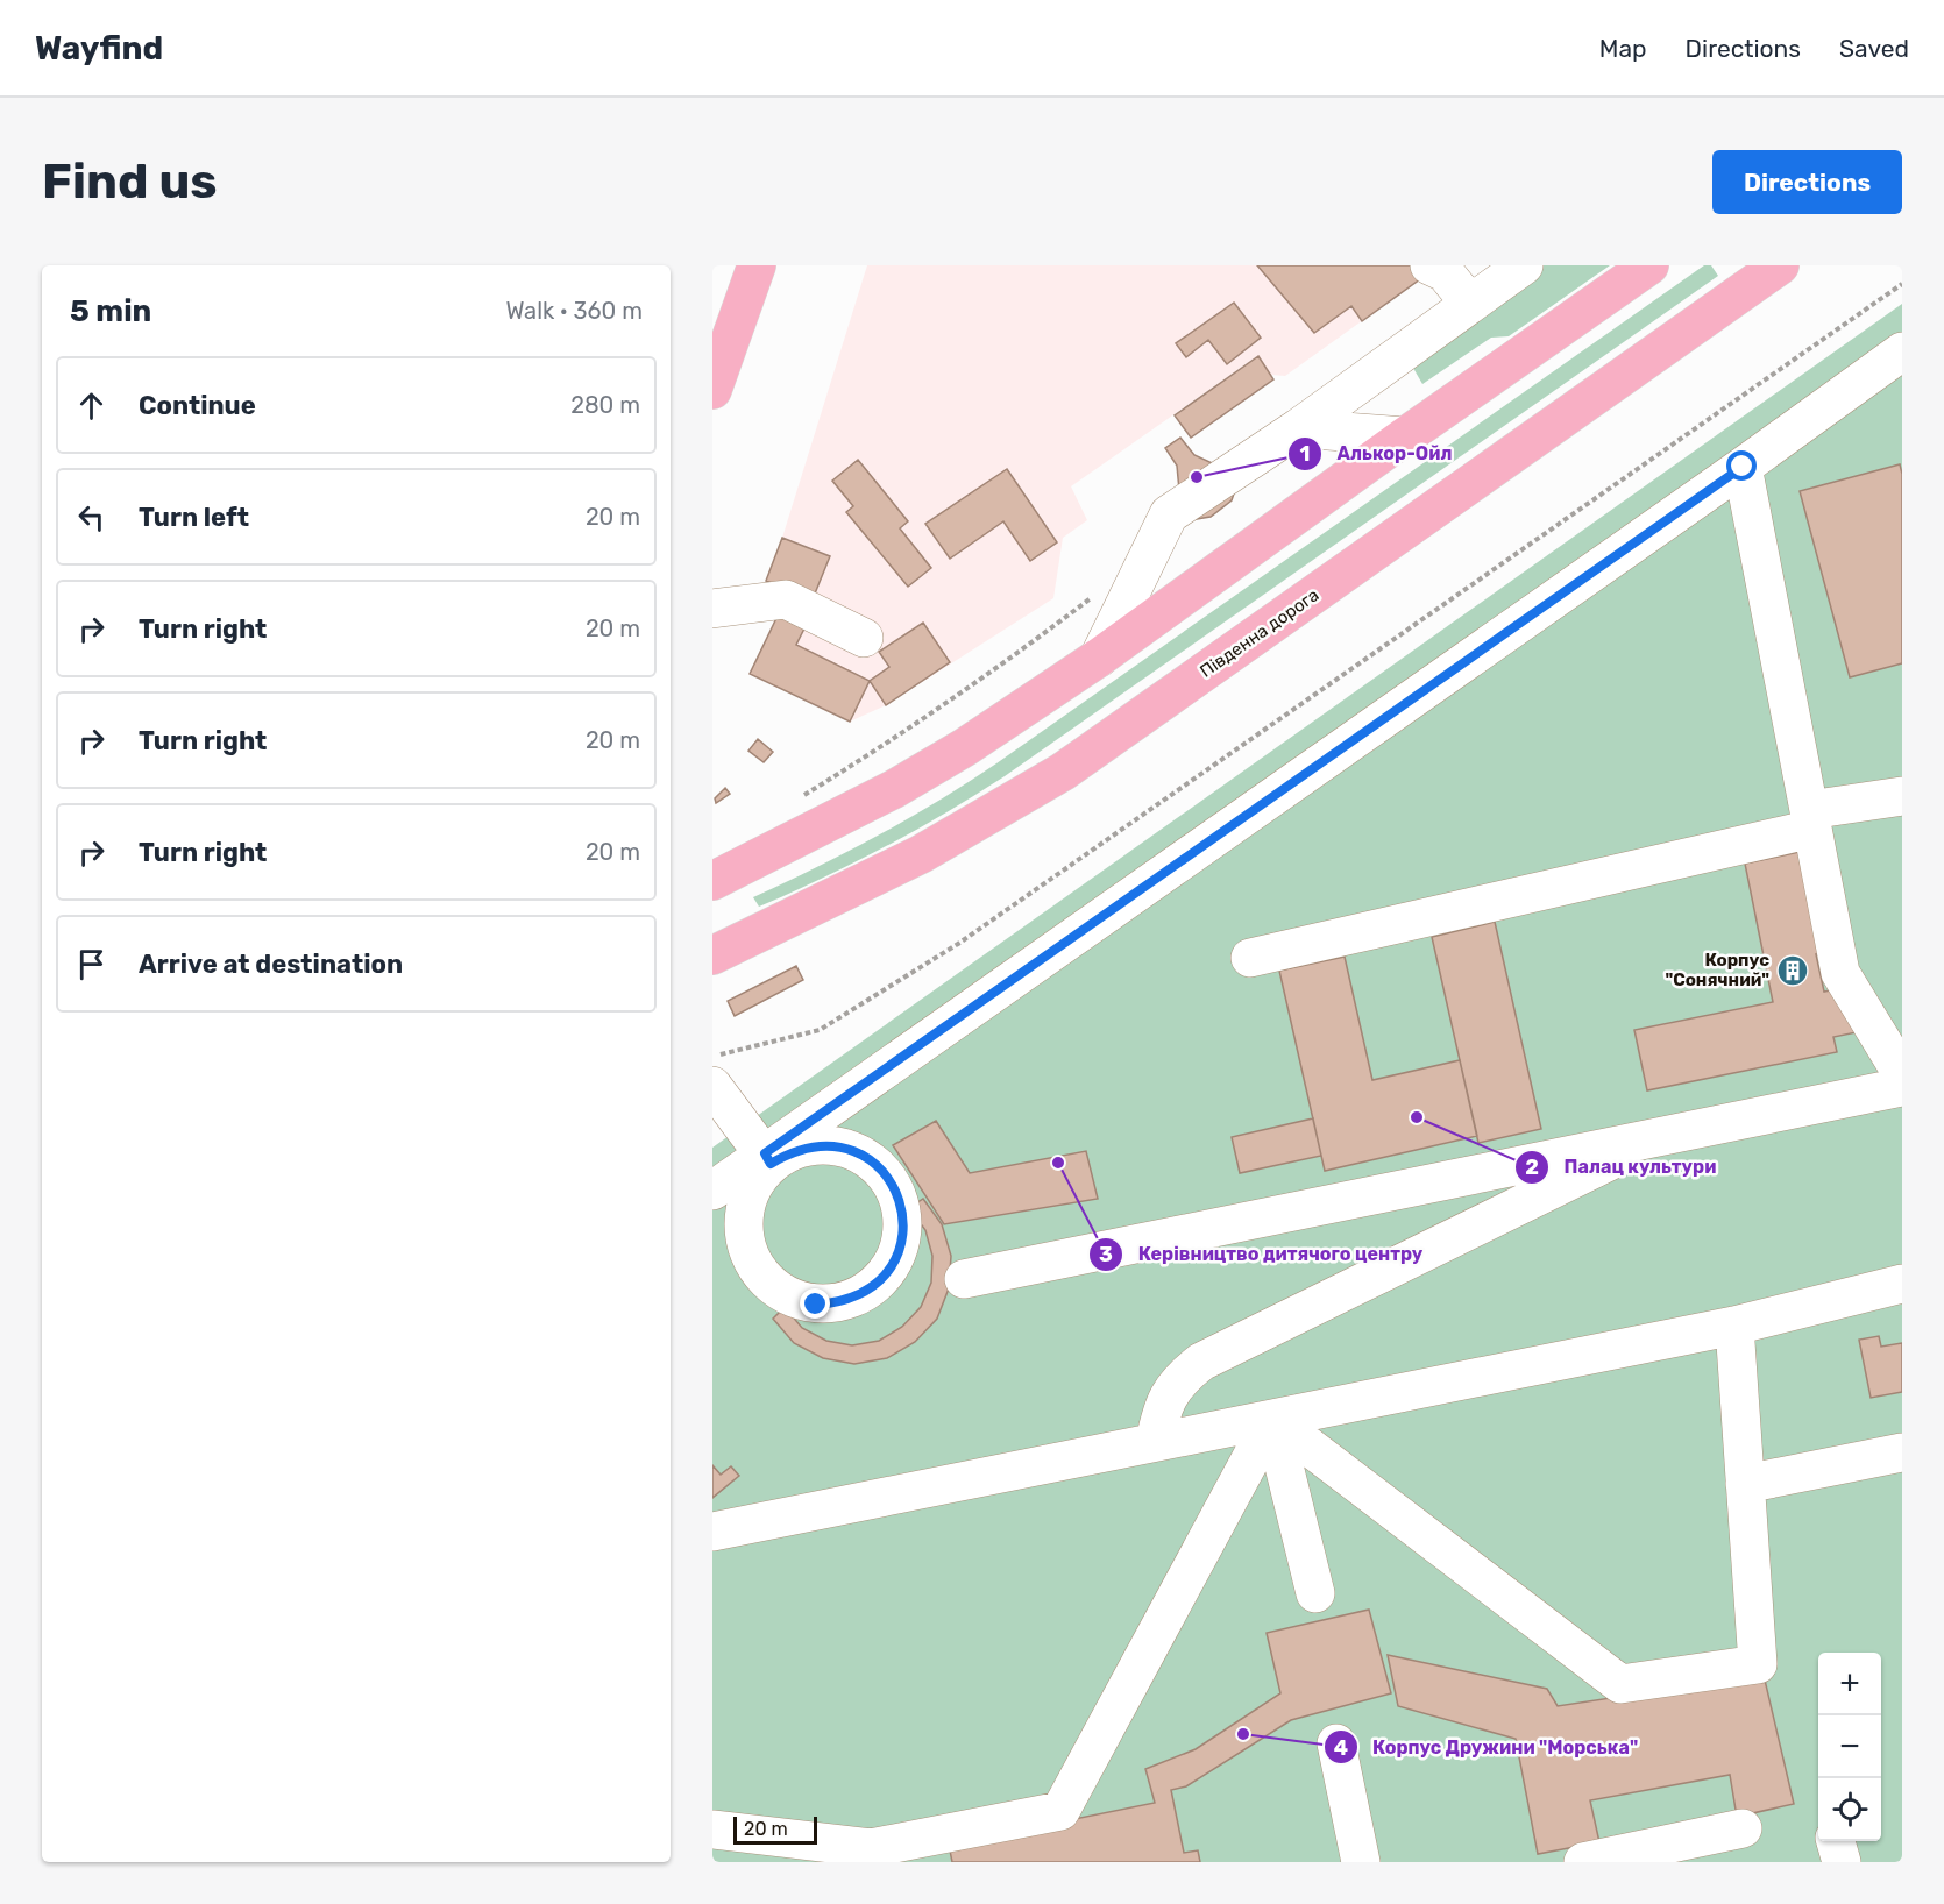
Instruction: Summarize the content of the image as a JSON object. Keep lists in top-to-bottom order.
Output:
{
  "streets": {
    "main road": ["Південна дорога"]
  },
  "places": {
    "other": [
      "Алькор-Ойл",
      "Палац культури",
      "Керівництво дитячого центру",
      "Корпус Дружини \"Морська\""
    ],
    "building": ["Корпус \"Сонячний\""]
  },
  "scale_bar": "20 m",
  "page": {
    "header": "Wayfind",
    "nav": ["Map", "Directions", "Saved"],
    "buttons": "Directions",
    "title": "Find us",
    "heading": ["5 min", "Walk · 360 m"],
    "list": [
      ["Continue", "280 m"],
      ["Turn left", "20 m"],
      ["Turn right", "20 m"],
      ["Turn right", "20 m"],
      ["Turn right", "20 m"],
      "Arrive at destination"
    ],
    "map_buttons": ["+", "−"],
    "scale": "20 m"
  }
}
